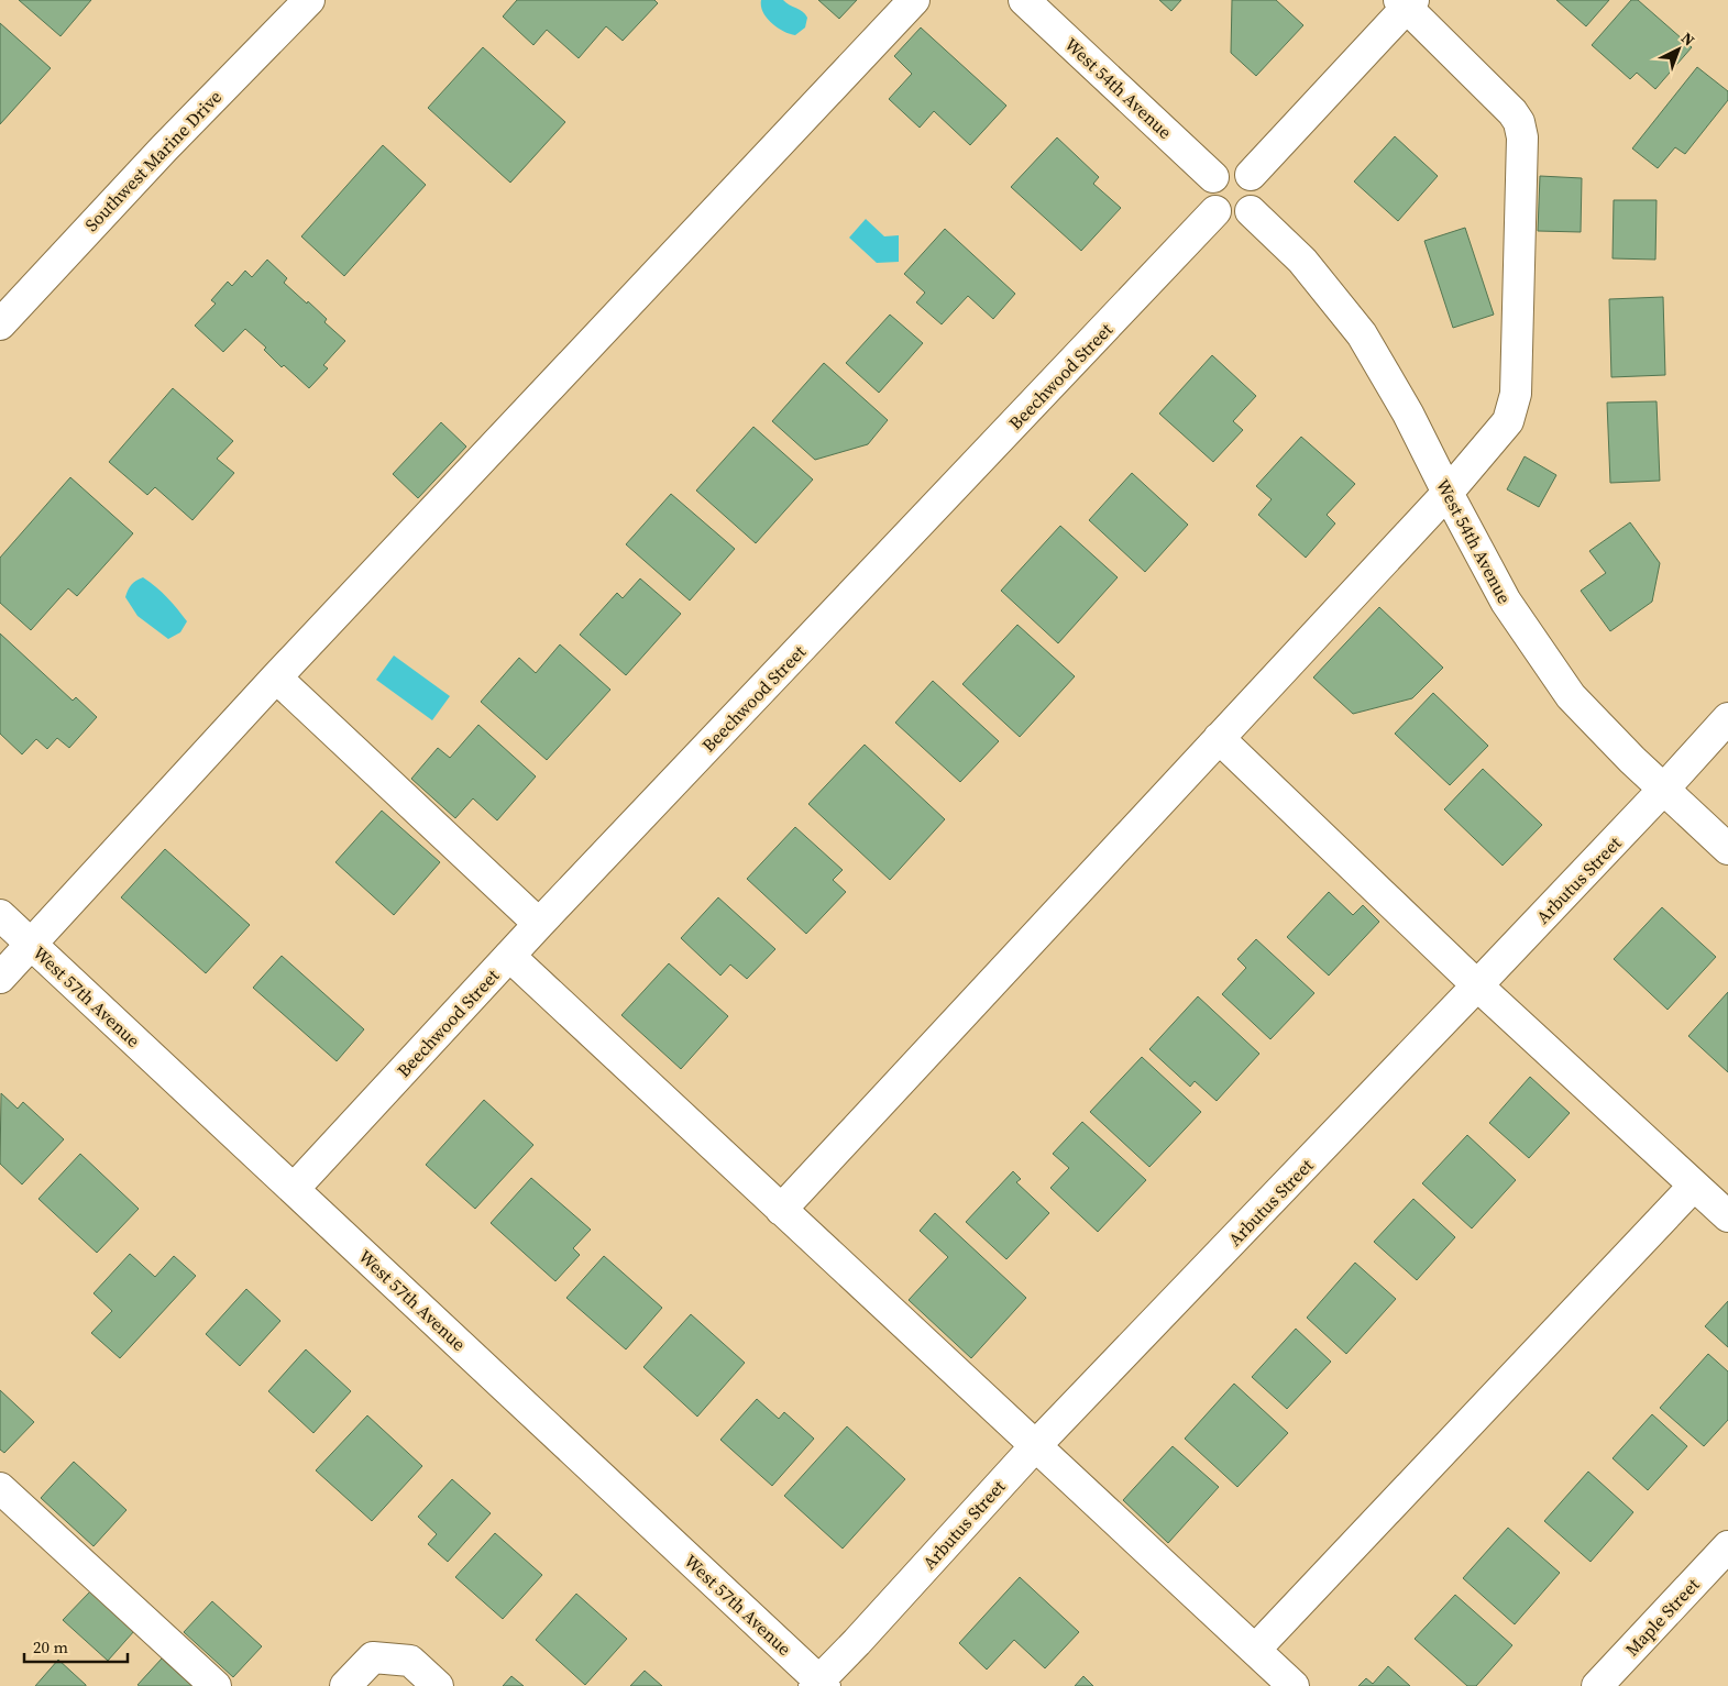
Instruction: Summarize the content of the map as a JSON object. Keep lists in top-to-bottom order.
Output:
{
  "streets": {
    "street": [
      "West 54th Avenue",
      "Southwest Marine Drive",
      "Beechwood Street",
      "Arbutus Street",
      "West 57th Avenue",
      "Maple Street"
    ]
  },
  "crossings": [
    ["West 54th Avenue", "Beechwood Street"],
    ["West 54th Avenue", "Arbutus Street"],
    ["Beechwood Street", "West 57th Avenue"],
    ["Arbutus Street", "West 57th Avenue"]
  ],
  "scale_bar": "20 m",
  "north": "top right"
}
